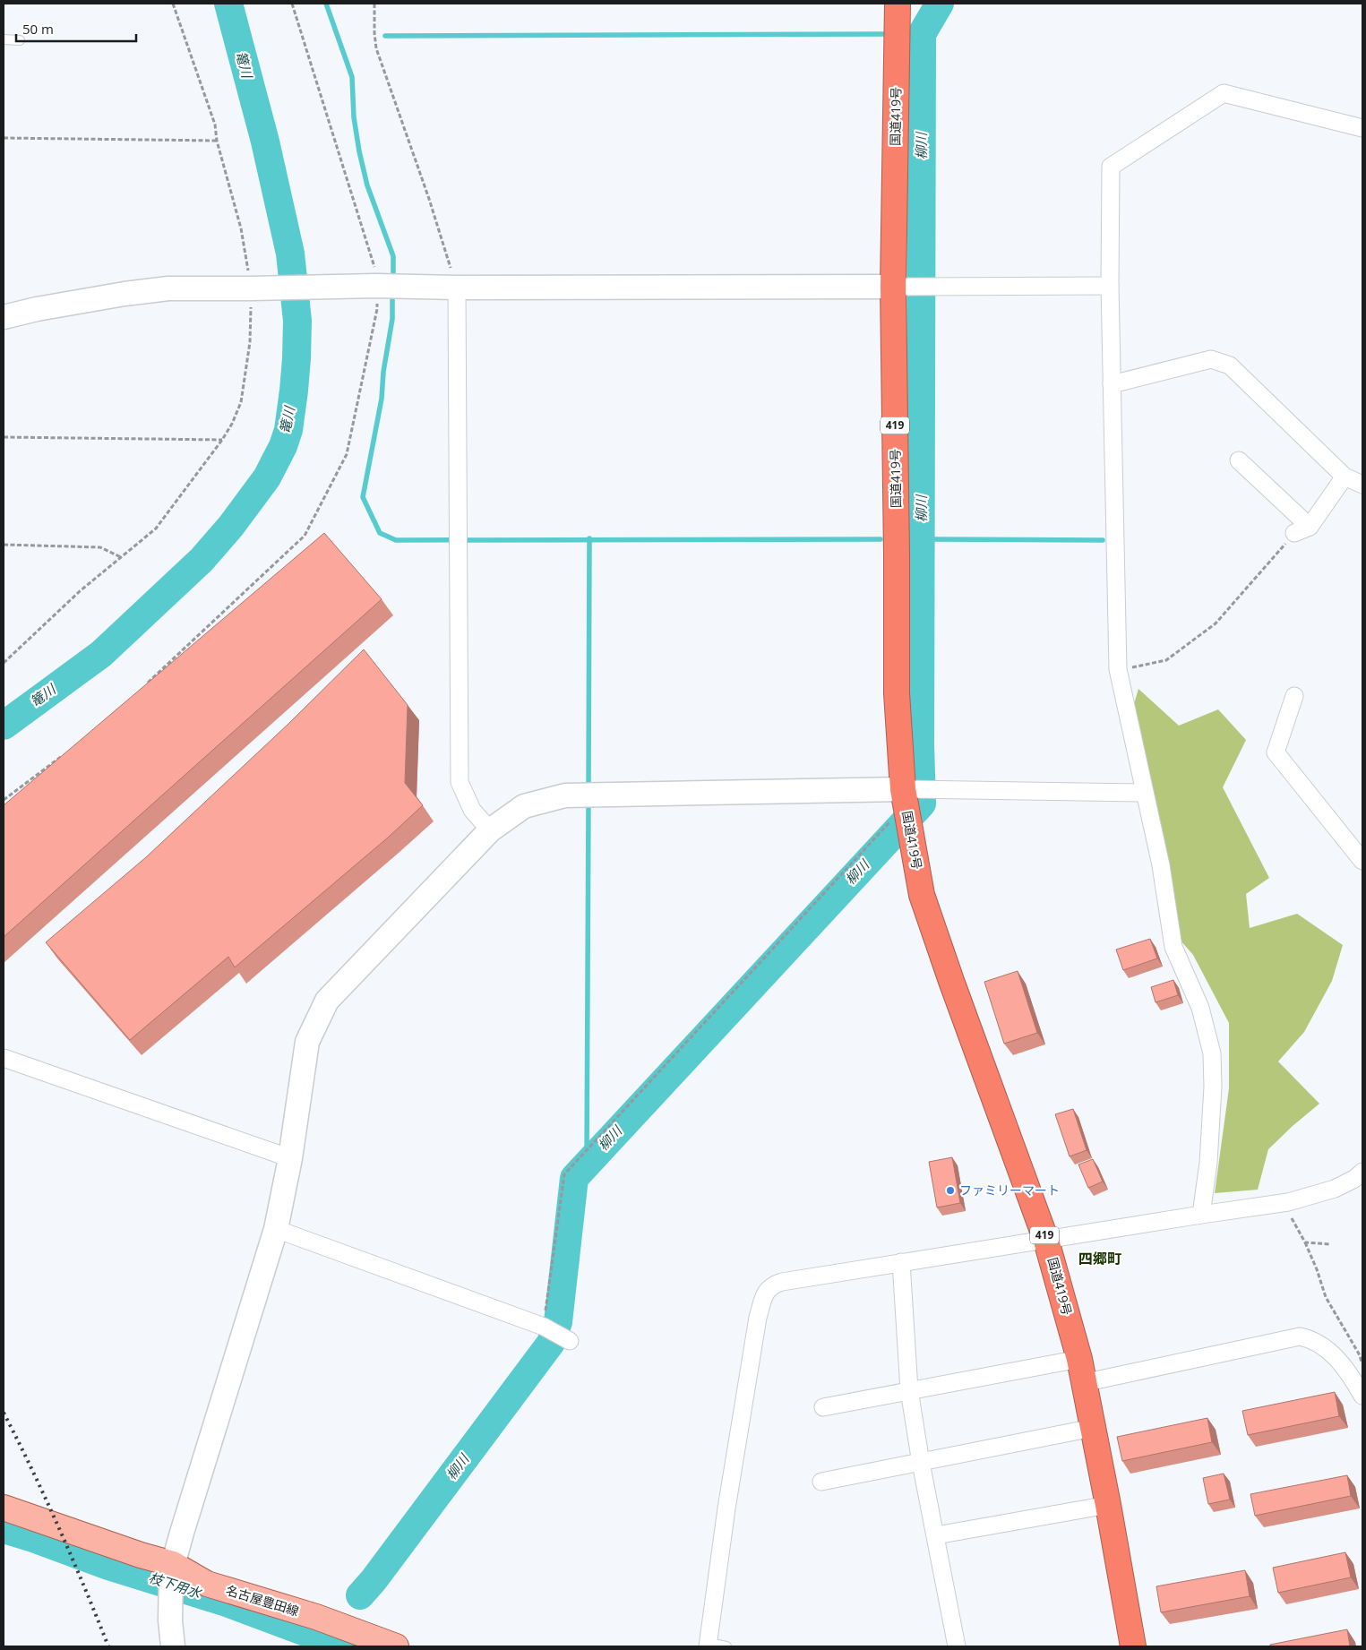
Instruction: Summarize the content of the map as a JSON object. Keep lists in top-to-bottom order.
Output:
{
  "streets": {
    "highway": ["国道419号", "419"],
    "main road": ["名古屋豊田線"]
  },
  "districts": ["四郷町"],
  "water": ["篭川", "柳川", "枝下用水"],
  "places": ["ファミリーマート"],
  "scale_bar": "50 m"
}
